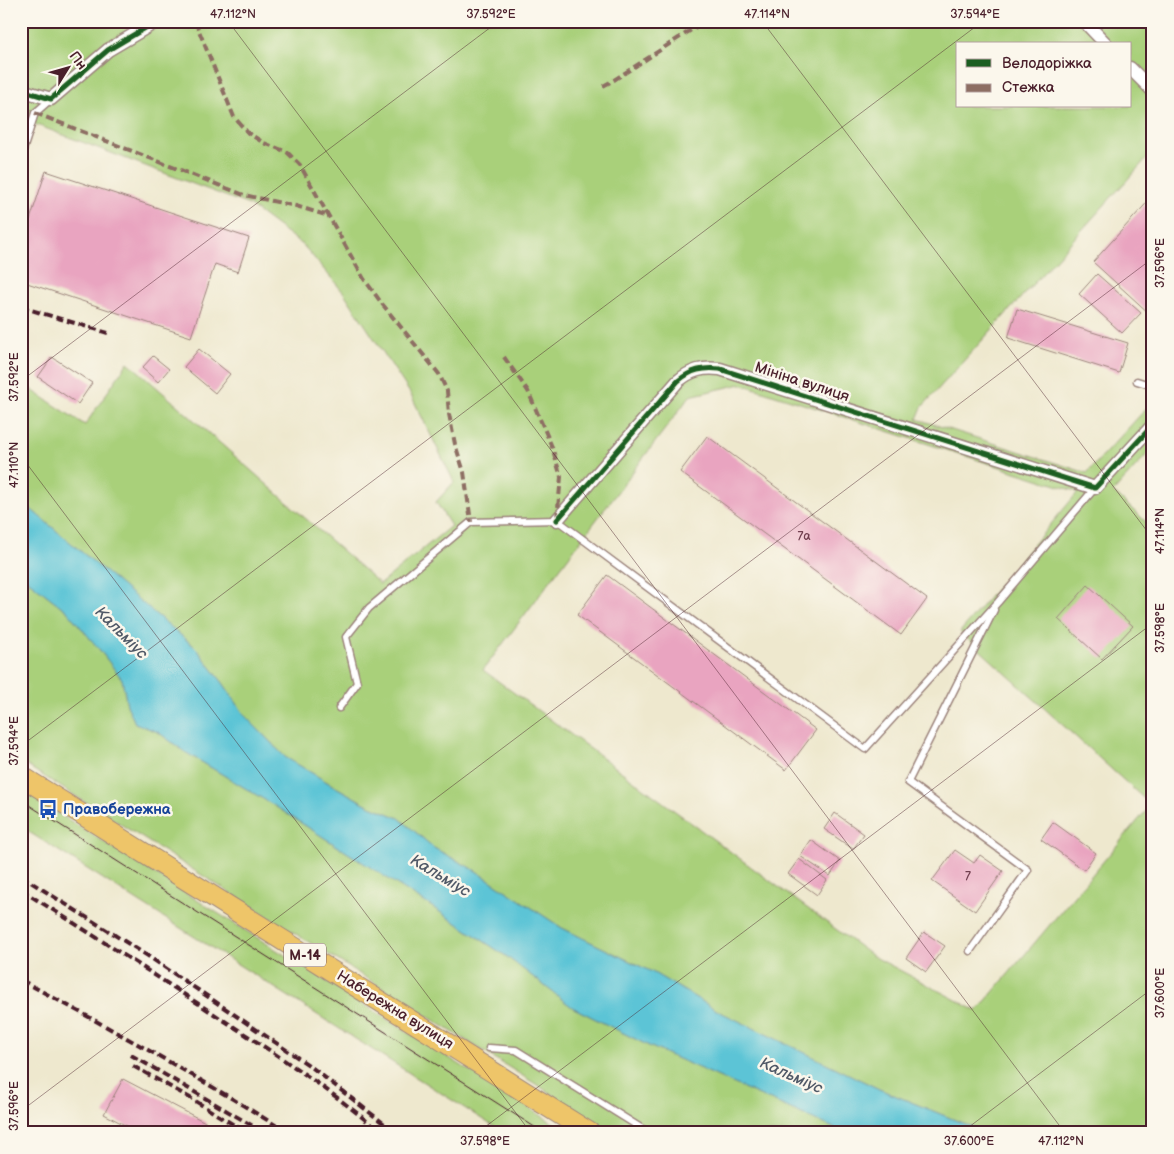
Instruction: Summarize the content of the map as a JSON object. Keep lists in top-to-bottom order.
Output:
{
  "streets": {
    "highway": ["М-14", "Набережна вулиця"],
    "street": ["Мініна вулиця"]
  },
  "water": ["Кальміус"],
  "places": {
    "bus stop": ["Правобережна"]
  },
  "house_numbers": ["7а", "7"],
  "legend": ["Велодоріжка", "Стежка"],
  "north": "top right",
  "coordinates": [
    "47.112°N",
    "37.592°E",
    "47.114°N",
    "37.594°E",
    "37.596°E",
    "47.110°N",
    "37.598°E",
    "37.600°E"
  ]
}
